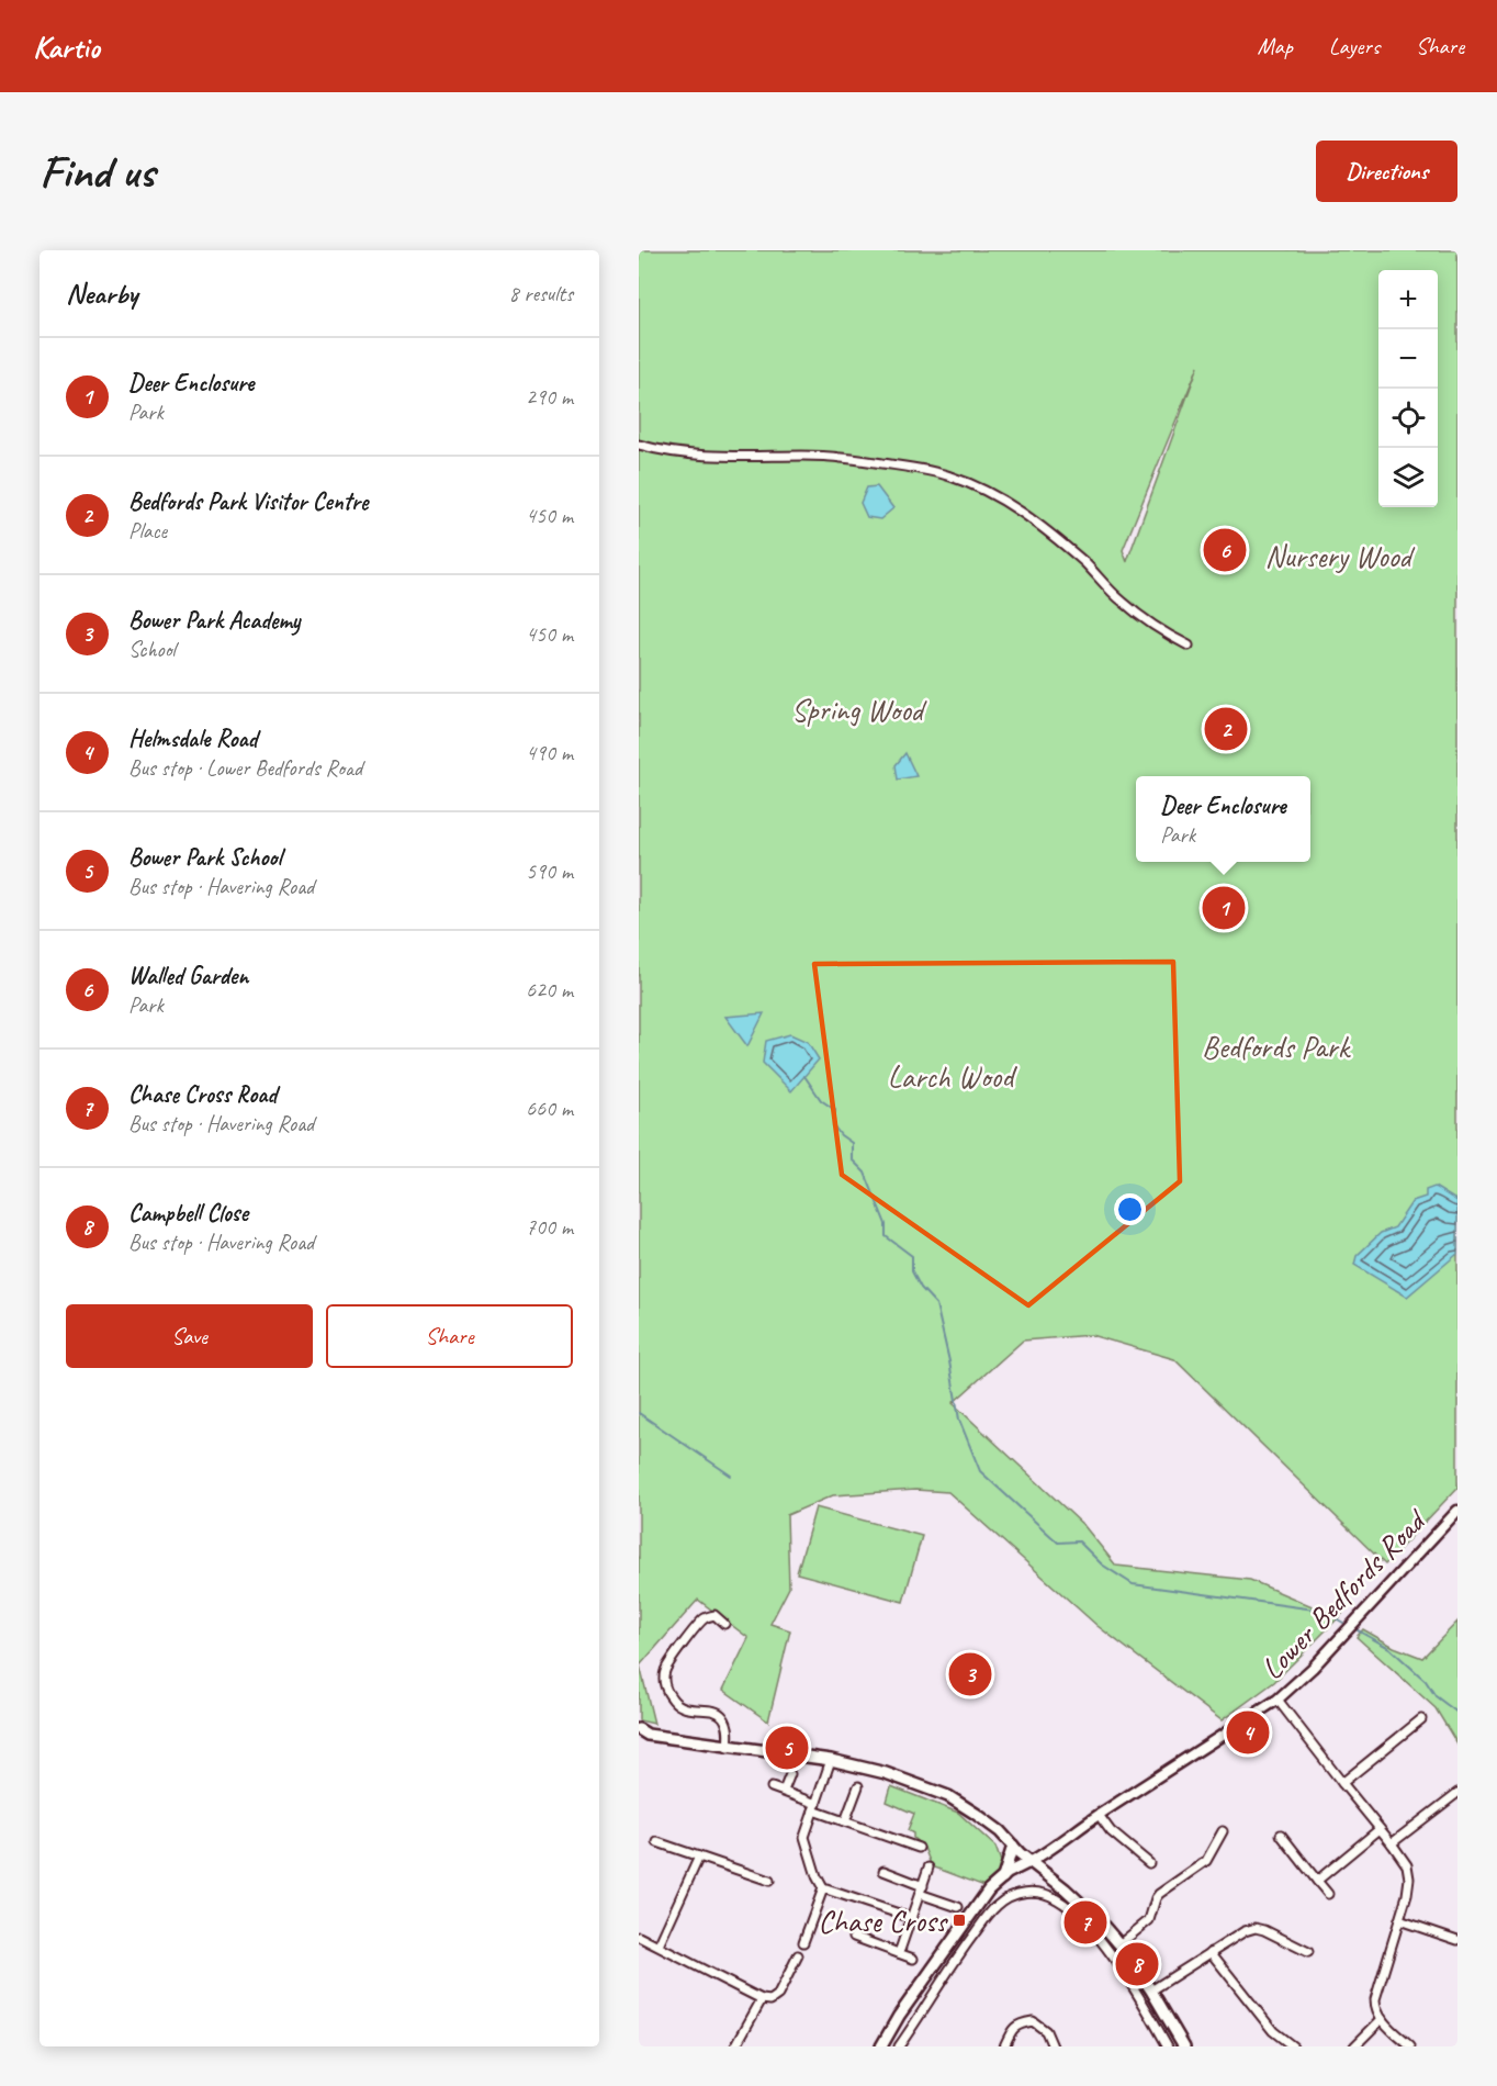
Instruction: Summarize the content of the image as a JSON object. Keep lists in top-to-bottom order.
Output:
{
  "streets": {
    "street": ["Lower Bedfords Road"]
  },
  "parks": [
    "Nursery Wood",
    "Spring Wood",
    "Bedfords Park",
    "Larch Wood"
  ],
  "places": {
    "transit": ["Chase Cross"]
  },
  "page": {
    "header": "Kartio",
    "nav": ["Map", "Layers", "Share"],
    "buttons": [
      "Directions",
      ["Save", "Share"]
    ],
    "title": "Find us",
    "heading": ["Nearby", "8 results"],
    "map_buttons": ["+", "−"],
    "list": [
      {
        "mark": "1",
        "name": "Deer Enclosure",
        "note": "Park",
        "value": "290 m"
      },
      {
        "mark": "2",
        "name": "Bedfords Park Visitor Centre",
        "note": "Place",
        "value": "450 m"
      },
      {
        "mark": "3",
        "name": "Bower Park Academy",
        "note": "School",
        "value": "450 m"
      },
      {
        "mark": "4",
        "name": "Helmsdale Road",
        "note": "Bus stop · Lower Bedfords Road",
        "value": "490 m"
      },
      {
        "mark": "5",
        "name": "Bower Park School",
        "note": "Bus stop · Havering Road",
        "value": "590 m"
      },
      {
        "mark": "6",
        "name": "Walled Garden",
        "note": "Park",
        "value": "620 m"
      },
      {
        "mark": "7",
        "name": "Chase Cross Road",
        "note": "Bus stop · Havering Road",
        "value": "660 m"
      },
      {
        "mark": "8",
        "name": "Campbell Close",
        "note": "Bus stop · Havering Road",
        "value": "700 m"
      }
    ],
    "pins": [
      "6",
      "2",
      "1",
      "3",
      "4",
      "5",
      "7",
      "8"
    ],
    "popup": ["Deer Enclosure", "Park"]
  }
}
